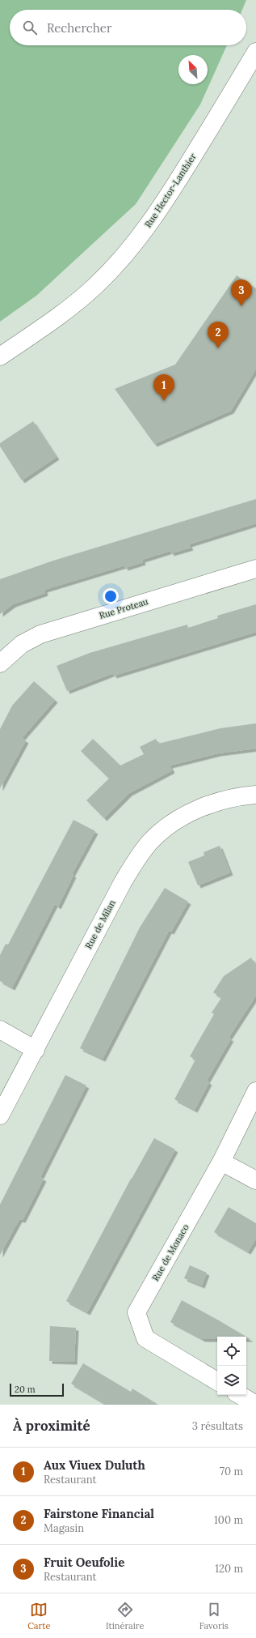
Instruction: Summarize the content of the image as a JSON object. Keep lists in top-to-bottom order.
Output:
{
  "streets": {
    "street": [
      "Rue Hector-Lanthier",
      "Rue Proteau",
      "Rue de Milan",
      "Rue de Monaco"
    ]
  },
  "scale_bar": "20 m",
  "north": "top left",
  "page": {
    "search": "Rechercher",
    "pins": ["3", "2", "1"],
    "scale": "20 m",
    "heading": ["À proximité", "3 résultats"],
    "list": [
      {
        "mark": "1",
        "name": "Aux Viuex Duluth",
        "note": "Restaurant",
        "value": "70 m"
      },
      {
        "mark": "2",
        "name": "Fairstone Financial",
        "note": "Magasin",
        "value": "100 m"
      },
      {
        "mark": "3",
        "name": "Fruit Oeufolie",
        "note": "Restaurant",
        "value": "120 m"
      }
    ],
    "nav": ["Carte", "Itinéraire", "Favoris"]
  }
}
